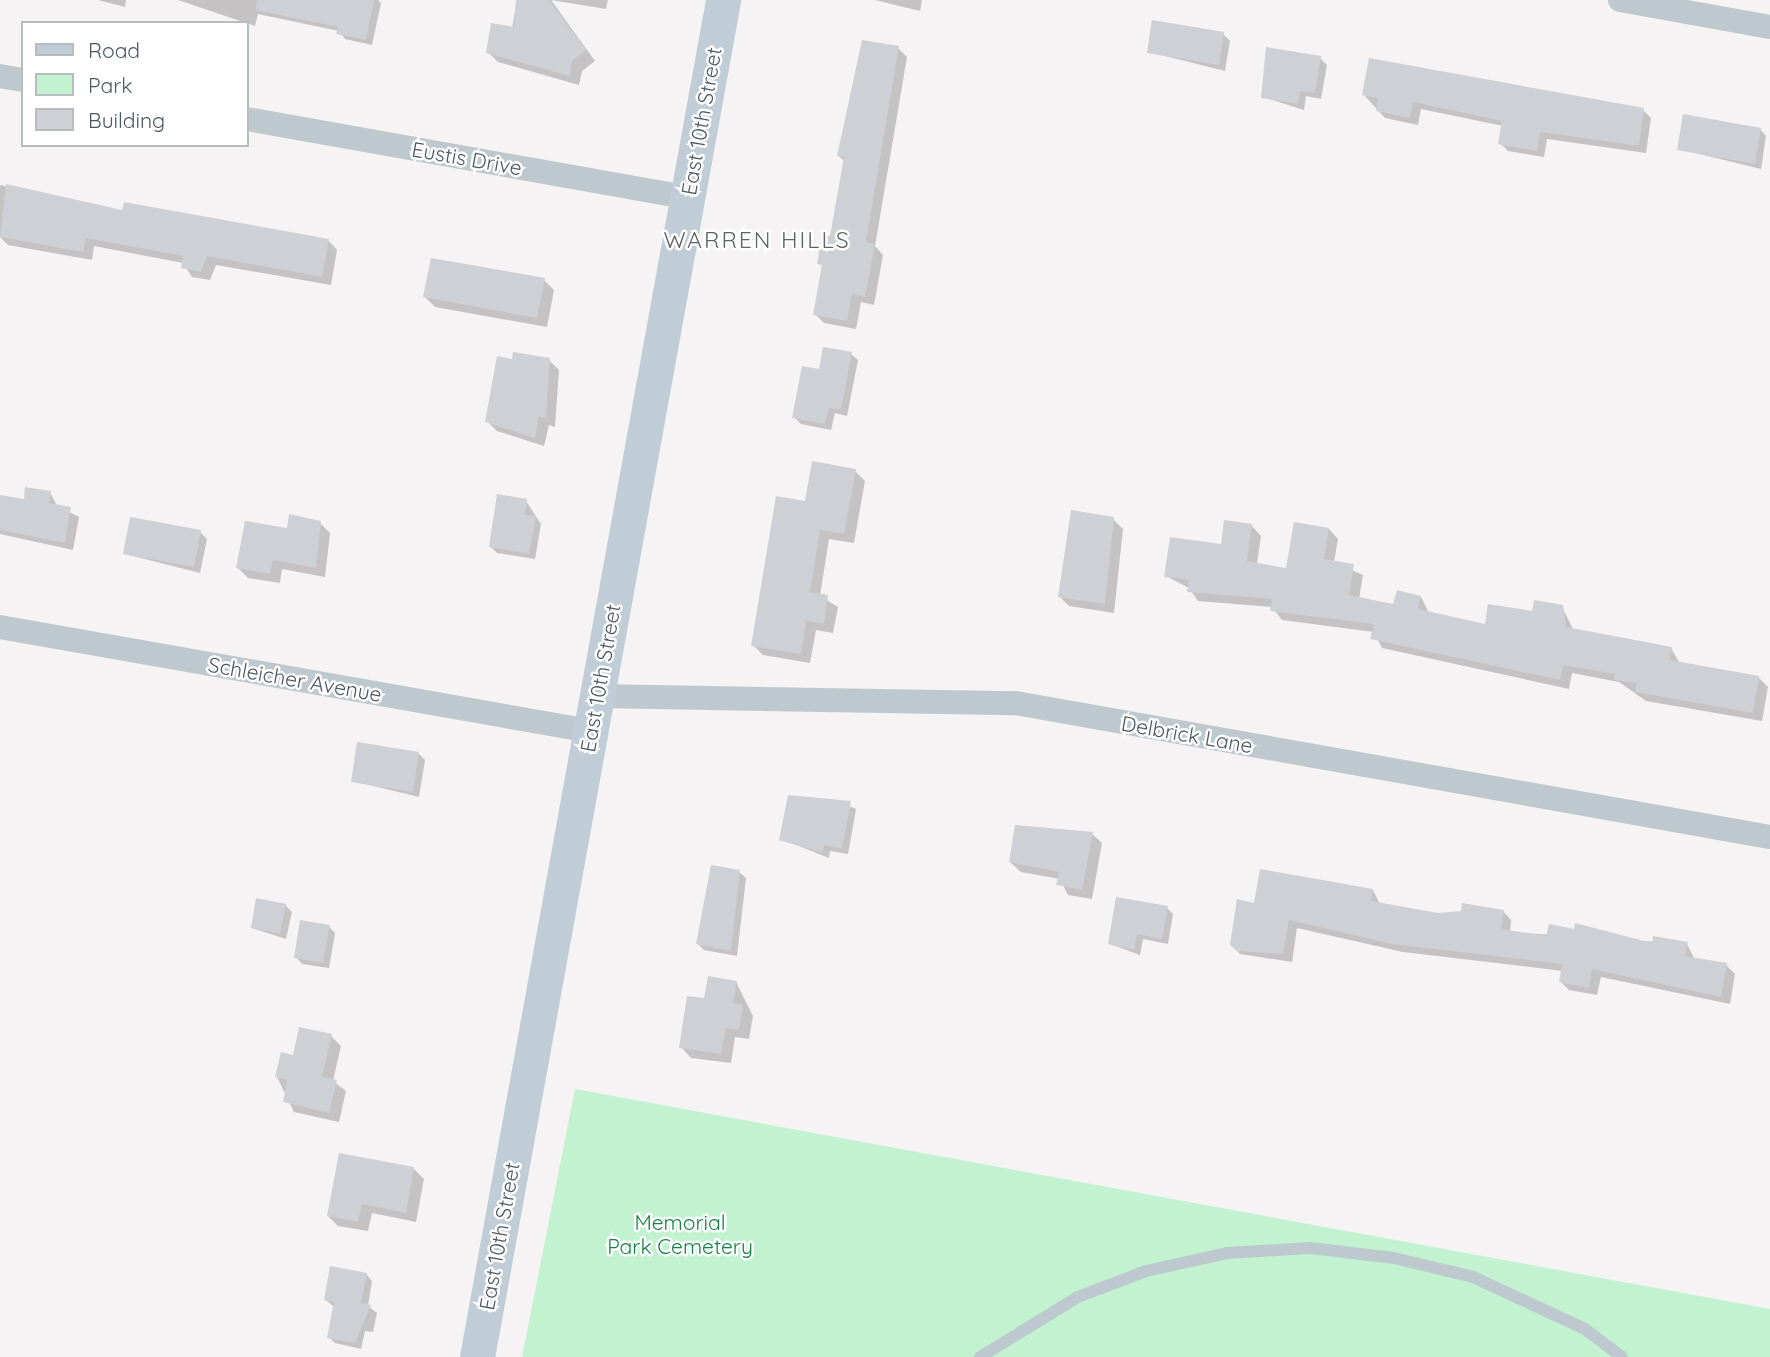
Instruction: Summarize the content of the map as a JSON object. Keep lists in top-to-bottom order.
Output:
{
  "streets": {
    "main road": ["East 10th Street"],
    "street": ["Eustis Drive", "Schleicher Avenue", "Delbrick Lane"]
  },
  "crossings": [
    ["East 10th Street", "Eustis Drive"],
    ["East 10th Street", "Schleicher Avenue"],
    ["East 10th Street", "Delbrick Lane"]
  ],
  "districts": ["WARREN HILLS"],
  "parks": ["Memorial Park Cemetery"],
  "legend": ["Road", "Park", "Building"]
}
